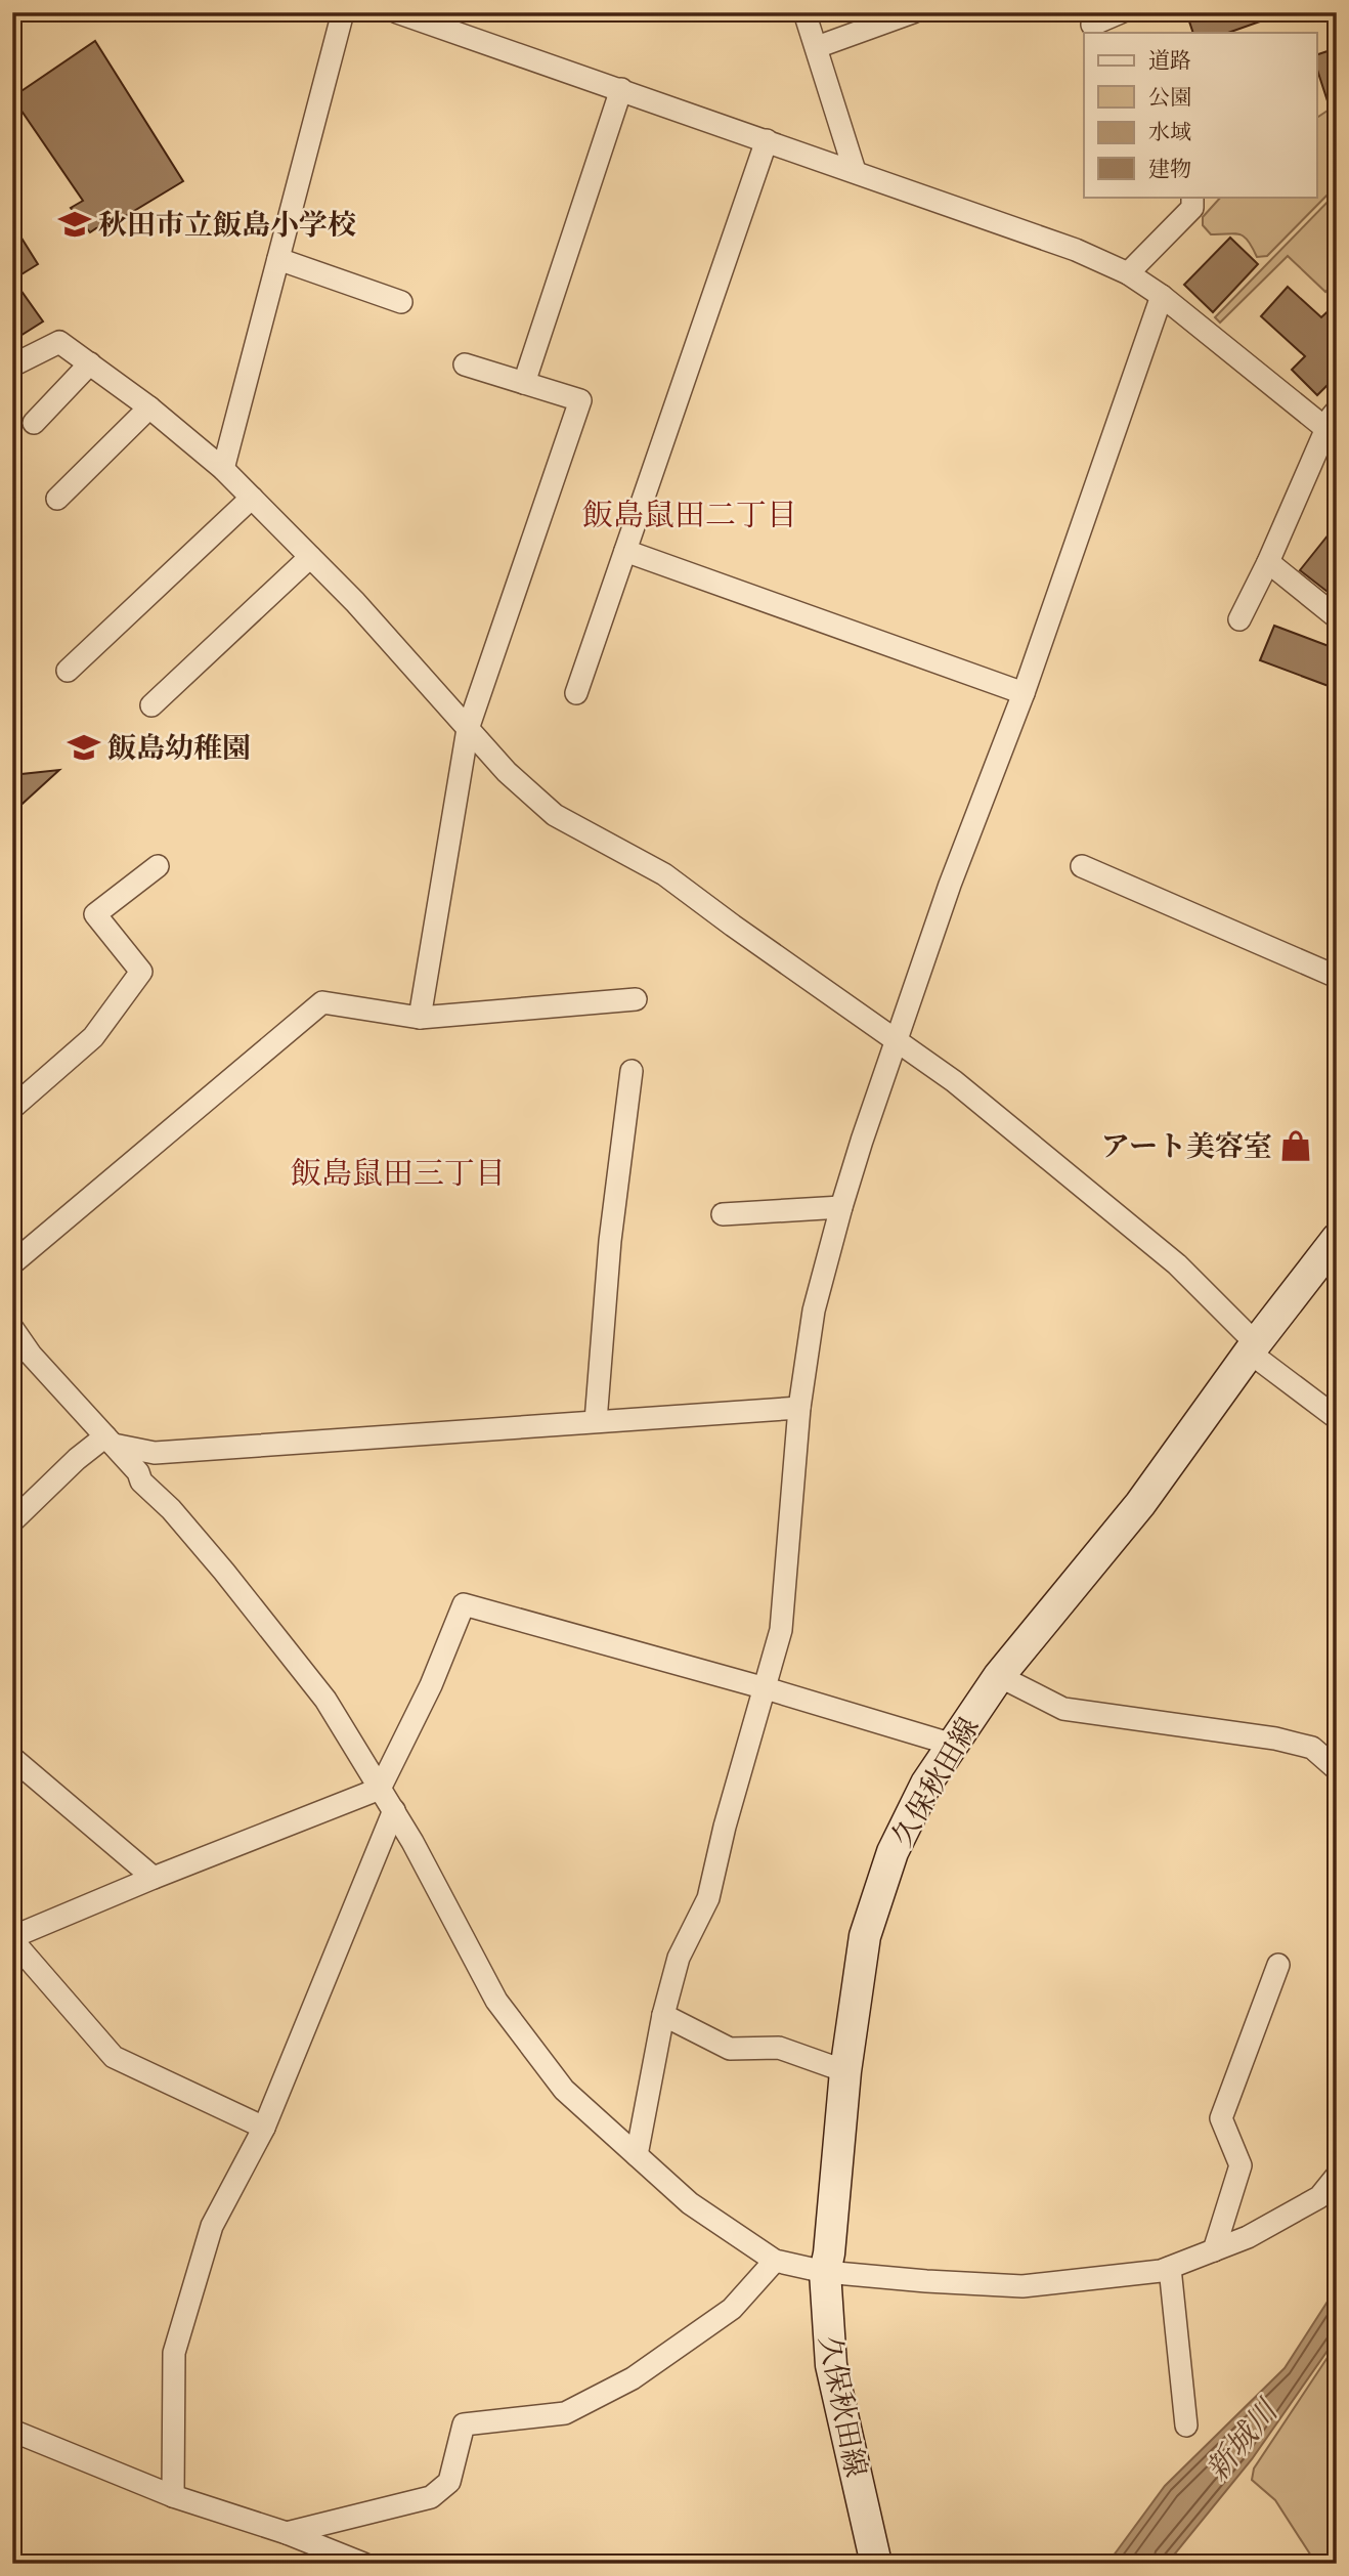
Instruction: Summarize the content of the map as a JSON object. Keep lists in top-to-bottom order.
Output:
{
  "streets": {
    "main road": ["久保秋田線"]
  },
  "districts": ["飯島鼠田二丁目", "飯島鼠田三丁目"],
  "water": ["新城川"],
  "places": {
    "school or university": ["秋田市立飯島小学校", "飯島幼稚園"],
    "shop": ["アート美容室"]
  },
  "legend": [
    "道路",
    "公園",
    "水域",
    "建物"
  ]
}
